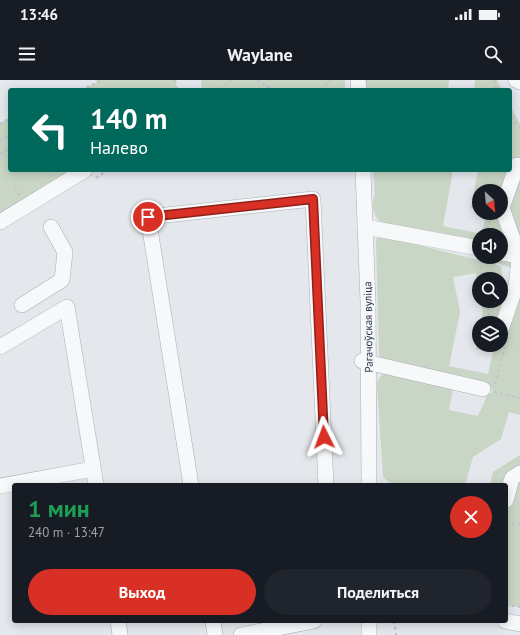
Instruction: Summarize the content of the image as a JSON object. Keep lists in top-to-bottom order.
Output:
{
  "streets": {
    "street": ["Рагачоўская вуліца"]
  },
  "north": "bottom right",
  "page": {
    "status": "13:46",
    "header": "Waylane",
    "turn": ["140 m", "Налево"],
    "heading": ["1 мин", "240 m · 13:47"],
    "buttons": ["Выход", "Поделиться"]
  }
}
